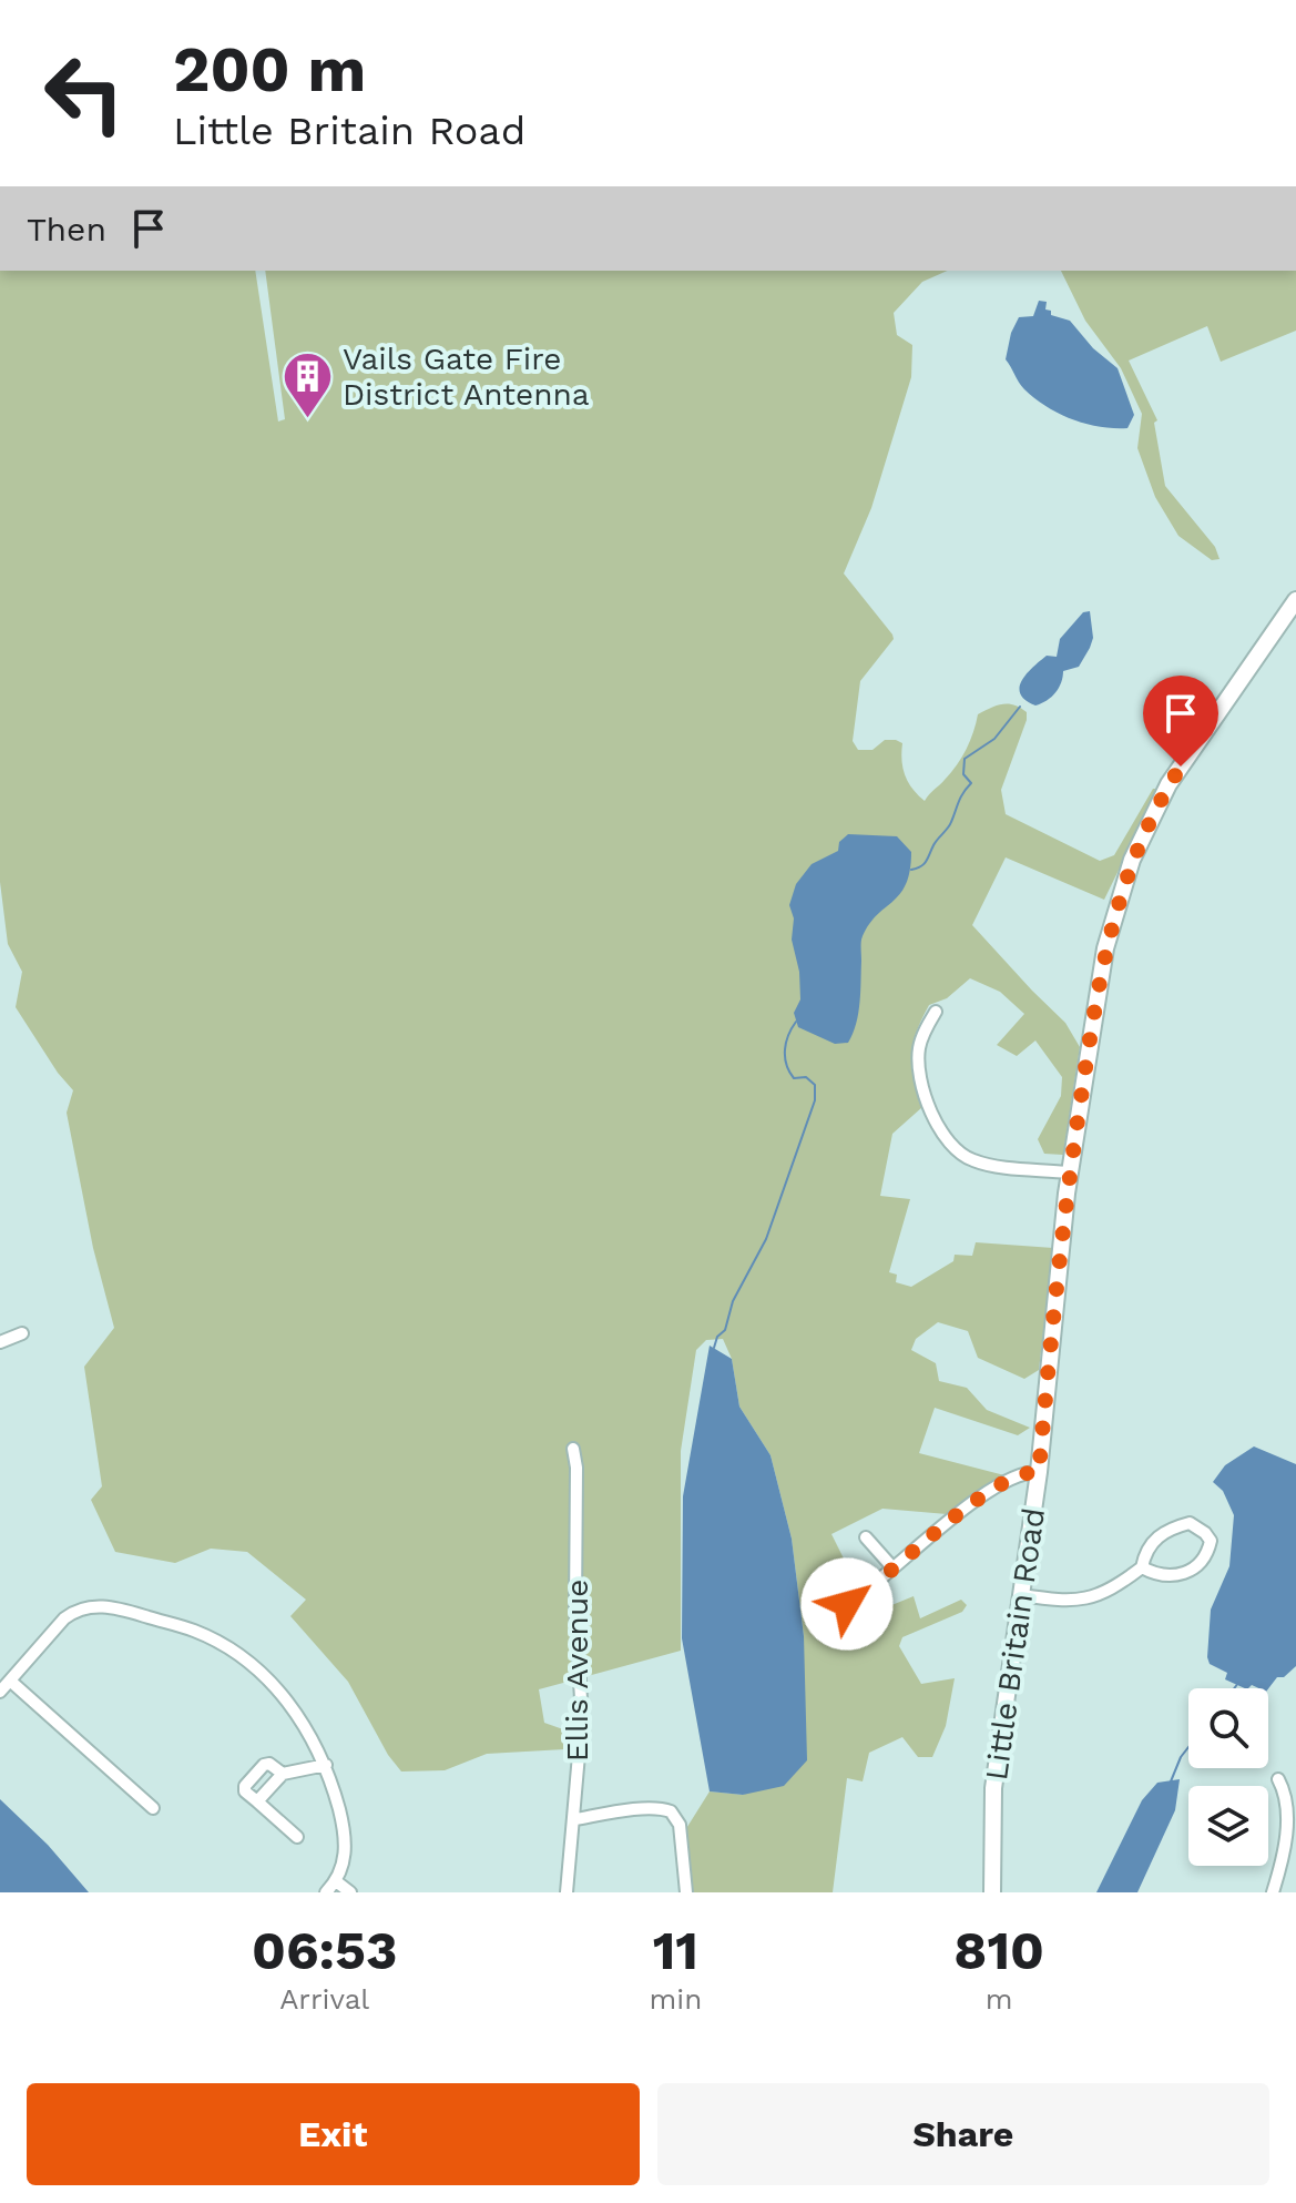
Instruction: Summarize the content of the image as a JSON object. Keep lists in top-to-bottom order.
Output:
{
  "streets": {
    "main road": ["Little Britain Road"],
    "street": ["Ellis Avenue"]
  },
  "places": {
    "building": ["Vails Gate Fire District Antenna"]
  },
  "page": {
    "turn": ["200 m", "Little Britain Road"],
    "then": "Then",
    "eta": [
      "06:53",
      "Arrival",
      "11",
      "min",
      "810",
      "m"
    ],
    "buttons": ["Exit", "Share"]
  }
}
